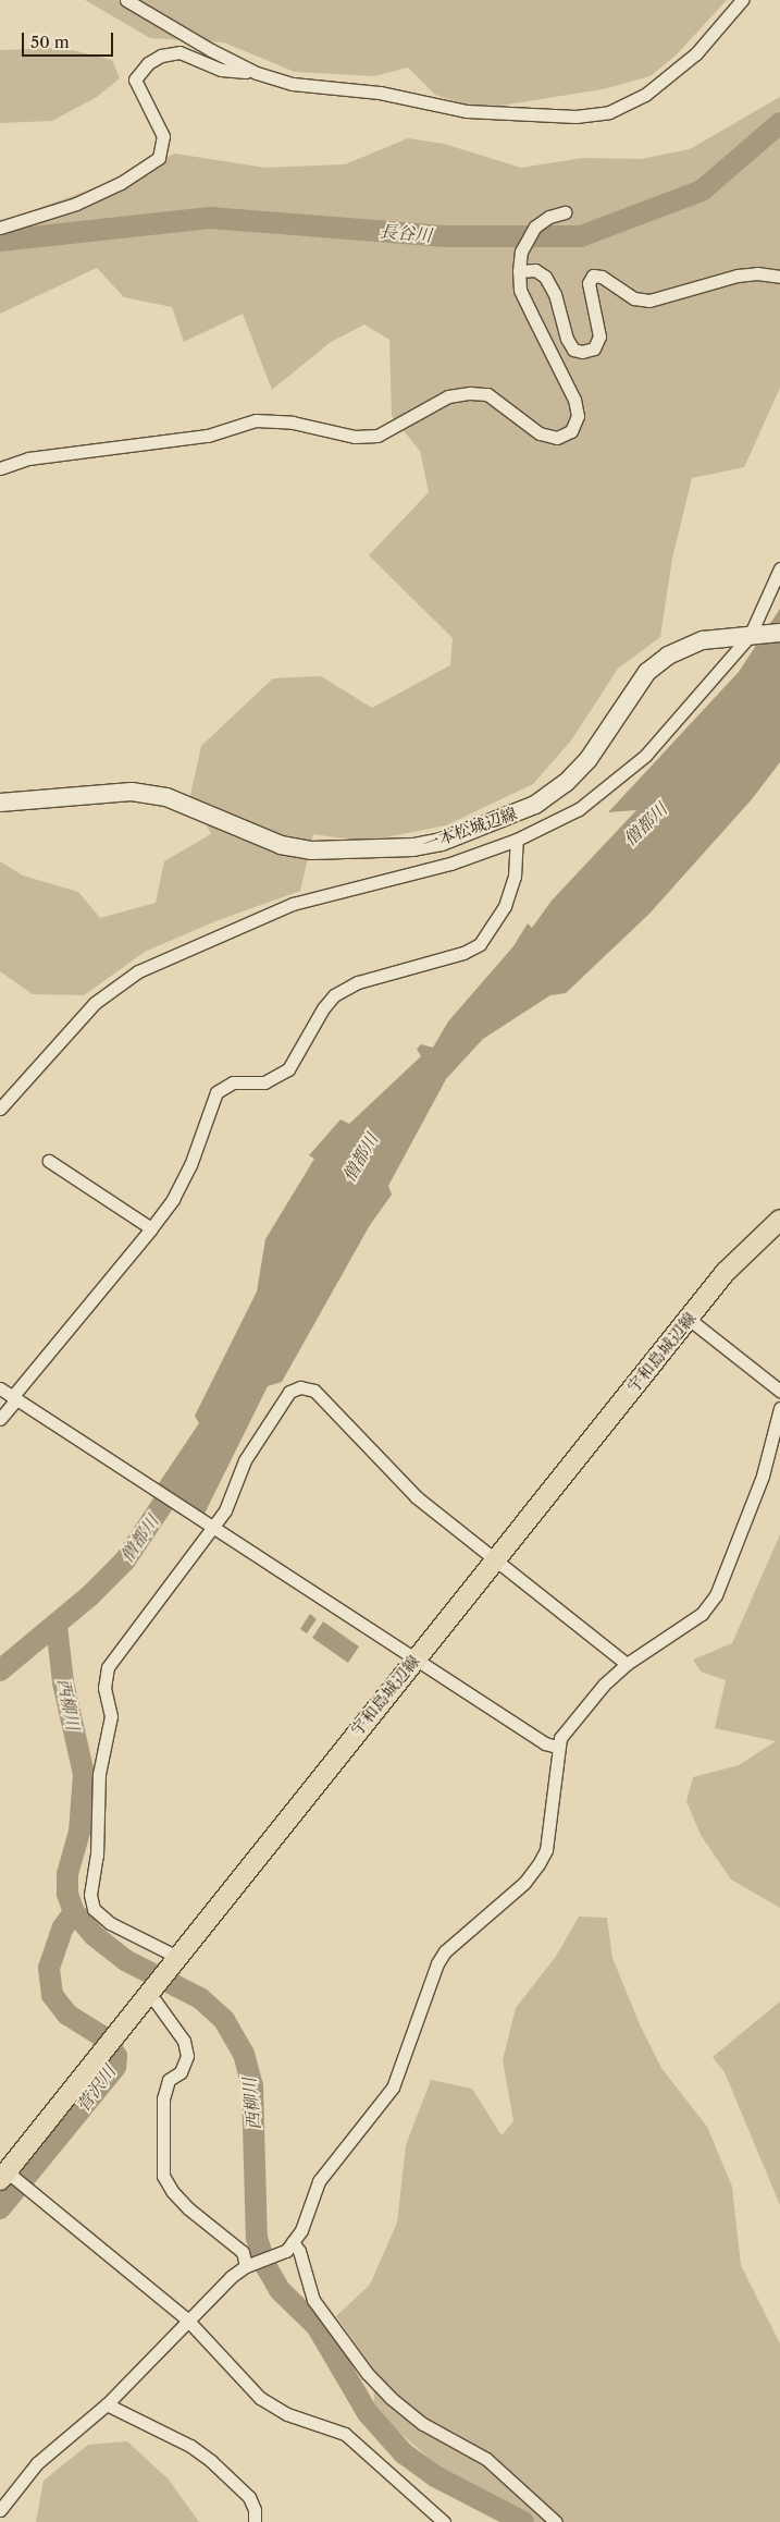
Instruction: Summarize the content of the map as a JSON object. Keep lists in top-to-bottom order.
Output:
{
  "streets": {
    "main road": ["一本松城辺線", "宇和島城辺線"]
  },
  "water": [
    "長谷川",
    "僧都川",
    "西柳川",
    "菅沢川"
  ],
  "scale_bar": "50 m"
}
